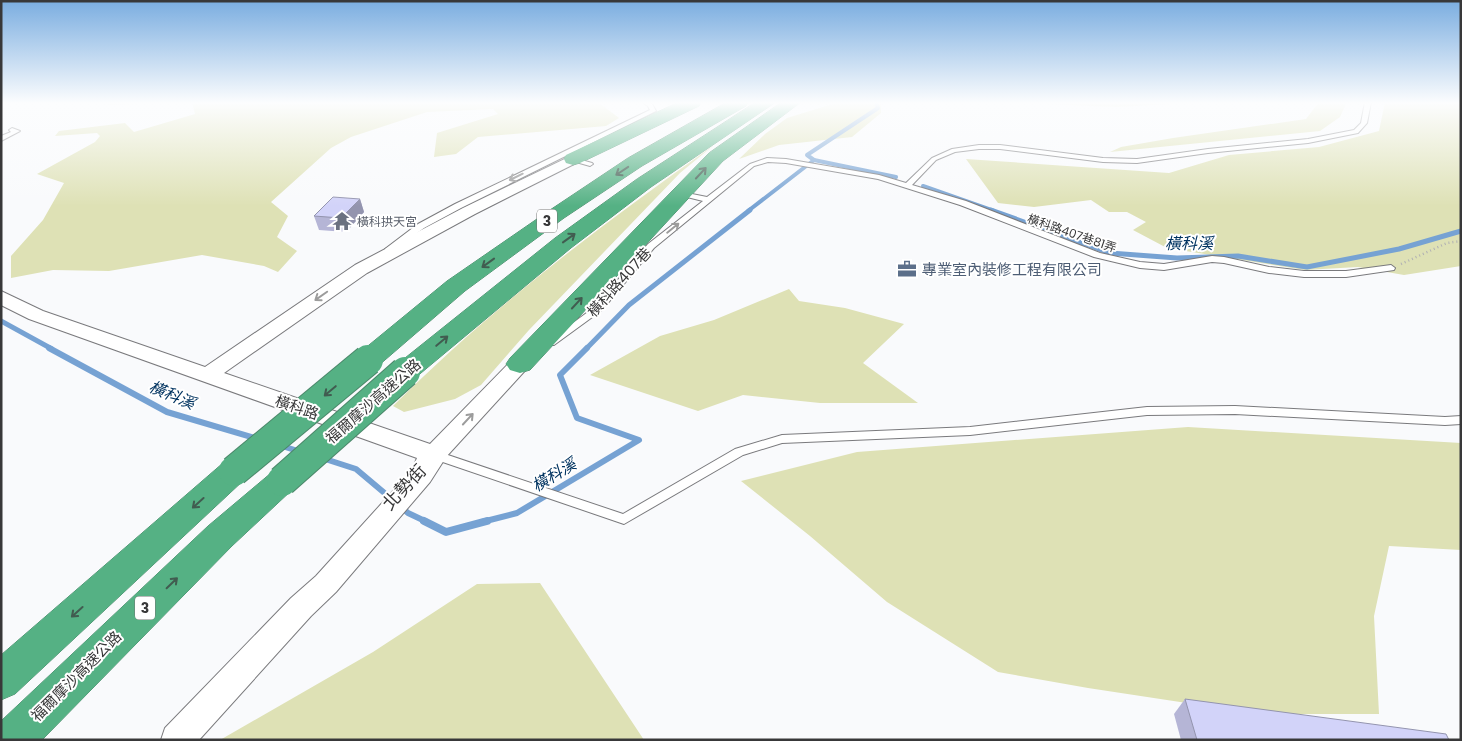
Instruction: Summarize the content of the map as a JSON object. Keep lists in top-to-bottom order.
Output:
{
  "streets": {
    "highway": ["3", "福爾摩沙高速公路"],
    "street": ["橫科路407巷", "橫科路", "北勢街"],
    "lane": ["橫科路407巷81弄"]
  },
  "crossings": [
    ["橫科路407巷81弄", "橫科路407巷"],
    ["橫科路407巷", "橫科路"],
    ["橫科路407巷", "北勢街"],
    ["橫科路", "北勢街"]
  ],
  "one_way": ["橫科路407巷"],
  "water": ["橫科溪"],
  "places": {
    "temple": ["橫科拱天宮"],
    "office": ["專業室內裝修工程有限公司"]
  }
}
